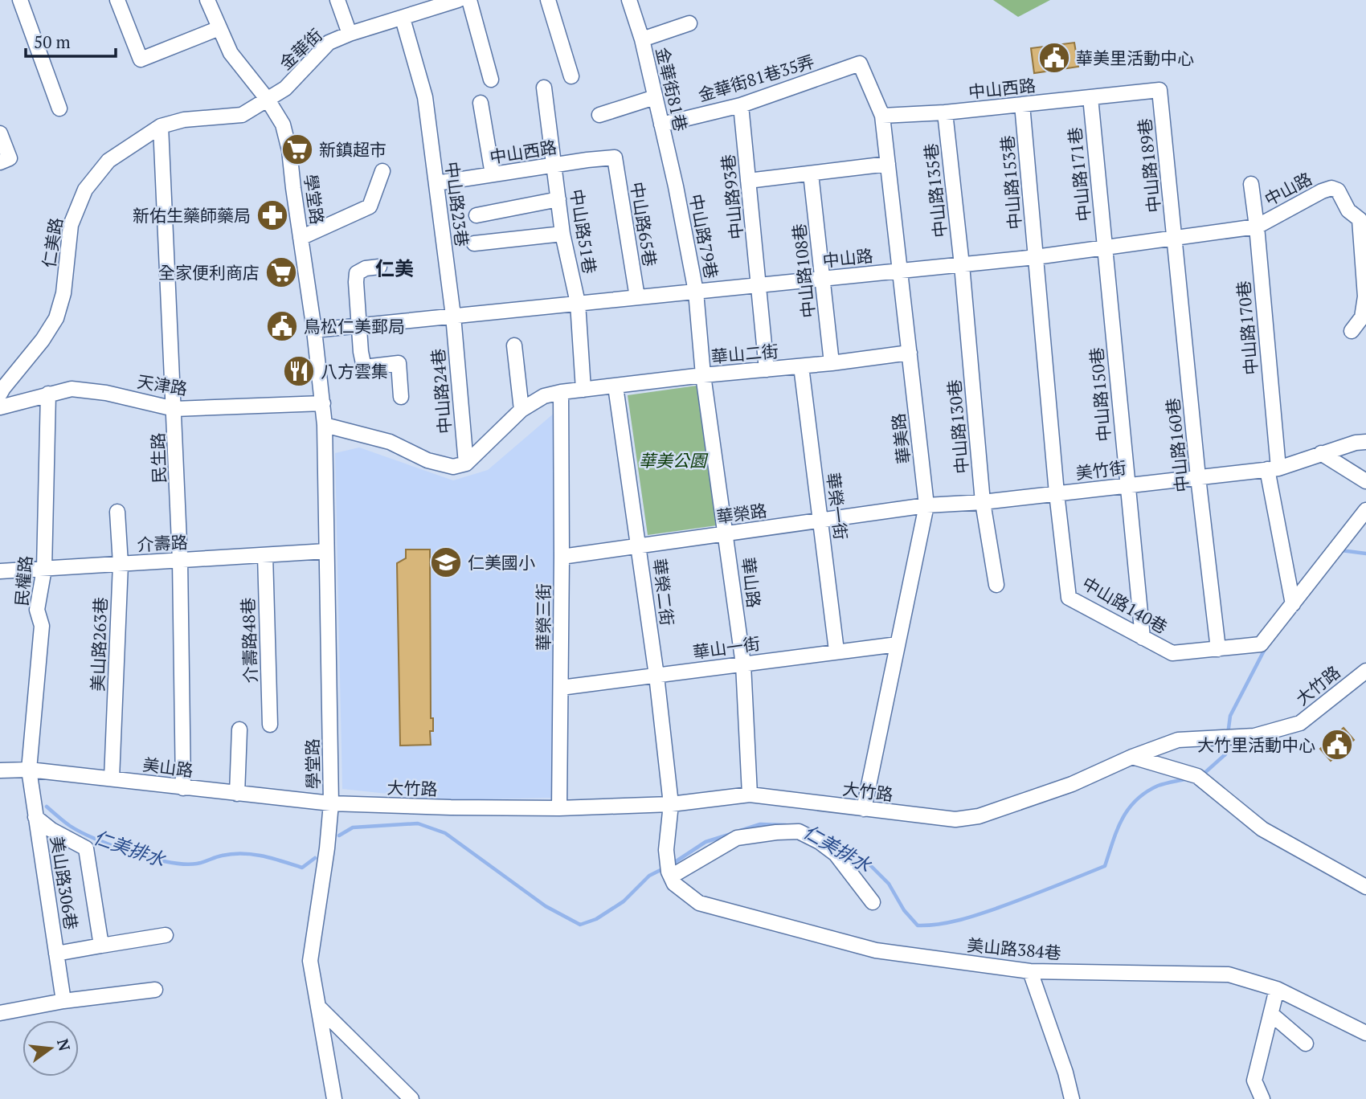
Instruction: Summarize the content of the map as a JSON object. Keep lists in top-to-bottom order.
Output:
{
  "streets": {
    "street": [
      "金華街",
      "金華街81巷35弄",
      "中山西路",
      "金華街81巷",
      "中山路189巷",
      "中山路171巷",
      "中山路153巷",
      "中山路",
      "中山路135巷",
      "中山路93巷",
      "學堂路",
      "中山路23巷",
      "中山路65巷",
      "中山路51巷",
      "中山路79巷",
      "仁美路",
      "中山路108巷",
      "中山路170巷",
      "華山二街",
      "天津路",
      "中山路24巷",
      "中山路150巷",
      "中山路130巷",
      "華美路",
      "中山路160巷",
      "民生路",
      "美竹街",
      "華榮一街",
      "華榮路",
      "介壽路",
      "民權路",
      "華山路",
      "華榮二街",
      "中山路140巷",
      "華榮三街",
      "介壽路48巷",
      "美山路263巷",
      "華山一街",
      "大竹路",
      "美山路",
      "美山路306巷",
      "美山路384巷"
    ]
  },
  "crossings": [
    ["金華街", "學堂路"],
    ["金華街", "中山路23巷"],
    ["金華街", "仁美路"],
    ["金華街81巷35弄", "金華街81巷"],
    ["金華街81巷35弄", "中山路93巷"],
    ["金華街81巷35弄", "華美路"],
    ["中山西路", "中山路189巷"],
    ["中山西路", "中山路171巷"],
    ["中山西路", "中山路153巷"],
    ["中山西路", "中山路135巷"],
    ["中山西路", "中山路23巷"],
    ["中山西路", "中山路65巷"],
    ["中山西路", "中山路51巷"],
    ["中山西路", "華美路"],
    ["金華街81巷", "中山路79巷"],
    ["中山路189巷", "中山路"],
    ["中山路189巷", "中山路160巷"],
    ["中山路171巷", "中山路"],
    ["中山路171巷", "中山路150巷"],
    ["中山路153巷", "中山路"],
    ["中山路153巷", "中山路140巷"],
    ["中山路", "中山路135巷"],
    ["中山路", "中山路93巷"],
    ["中山路", "學堂路"],
    ["中山路", "中山路23巷"],
    ["中山路", "中山路65巷"],
    ["中山路", "中山路51巷"],
    ["中山路", "中山路79巷"],
    ["中山路", "中山路108巷"],
    ["中山路", "中山路170巷"],
    ["中山路", "中山路24巷"],
    ["中山路", "中山路150巷"],
    ["中山路", "中山路130巷"],
    ["中山路", "華美路"],
    ["中山路", "中山路160巷"],
    ["中山路", "中山路140巷"],
    ["中山路135巷", "中山路130巷"],
    ["中山路93巷", "華山二街"],
    ["學堂路", "仁美路"],
    ["學堂路", "天津路"],
    ["學堂路", "介壽路"],
    ["學堂路", "大竹路"],
    ["學堂路", "美山路"],
    ["中山路23巷", "中山路24巷"],
    ["中山路51巷", "華山二街"],
    ["中山路79巷", "華山二街"],
    ["中山路79巷", "華山路"],
    ["仁美路", "民生路"],
    ["中山路108巷", "華山二街"],
    ["中山路170巷", "美竹街"],
    ["中山路170巷", "中山路140巷"],
    ["華山二街", "中山路24巷"],
    ["華山二街", "華美路"],
    ["華山二街", "華榮一街"],
    ["華山二街", "華山路"],
    ["華山二街", "華榮二街"],
    ["華山二街", "華榮三街"],
    ["天津路", "民生路"],
    ["天津路", "民權路"],
    ["中山路150巷", "美竹街"],
    ["中山路150巷", "中山路140巷"],
    ["中山路130巷", "美竹街"],
    ["華美路", "美竹街"],
    ["華美路", "華榮路"],
    ["華美路", "華山一街"],
    ["華美路", "大竹路"],
    ["中山路160巷", "美竹街"],
    ["中山路160巷", "中山路140巷"],
    ["民生路", "介壽路"],
    ["民生路", "美山路"],
    ["美竹街", "華榮路"],
    ["美竹街", "中山路140巷"],
    ["華榮一街", "華榮路"],
    ["華榮一街", "華山一街"],
    ["華榮路", "華山路"],
    ["華榮路", "華榮二街"],
    ["華榮路", "華榮三街"],
    ["介壽路", "民權路"],
    ["介壽路", "介壽路48巷"],
    ["介壽路", "美山路263巷"],
    ["民權路", "美山路"],
    ["民權路", "美山路306巷"],
    ["華山路", "華山一街"],
    ["華山路", "大竹路"],
    ["華榮二街", "華山一街"],
    ["華榮二街", "大竹路"],
    ["華榮二街", "美山路384巷"],
    ["華榮三街", "華山一街"],
    ["華榮三街", "大竹路"],
    ["美山路263巷", "美山路"],
    ["大竹路", "美山路"],
    ["美山路", "美山路306巷"]
  ],
  "districts": ["仁美"],
  "water": ["仁美排水"],
  "parks": ["華美公園"],
  "places": {
    "public building": ["華美里活動中心", "鳥松仁美郵局", "大竹里活動中心"],
    "supermarket": ["新鎮超市", "全家便利商店"],
    "pharmacy": ["新佑生藥師藥局"],
    "restaurant": ["八方雲集"],
    "school or university": ["仁美國小"]
  },
  "scale_bar": "50 m",
  "north": "right"
}
